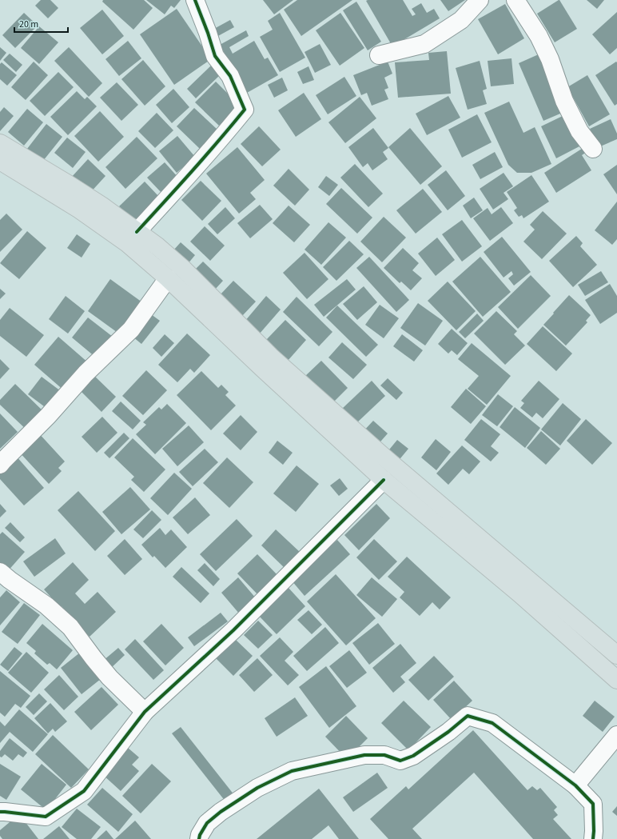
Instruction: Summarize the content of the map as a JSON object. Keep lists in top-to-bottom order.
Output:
{
  "scale_bar": "20 m"
}
